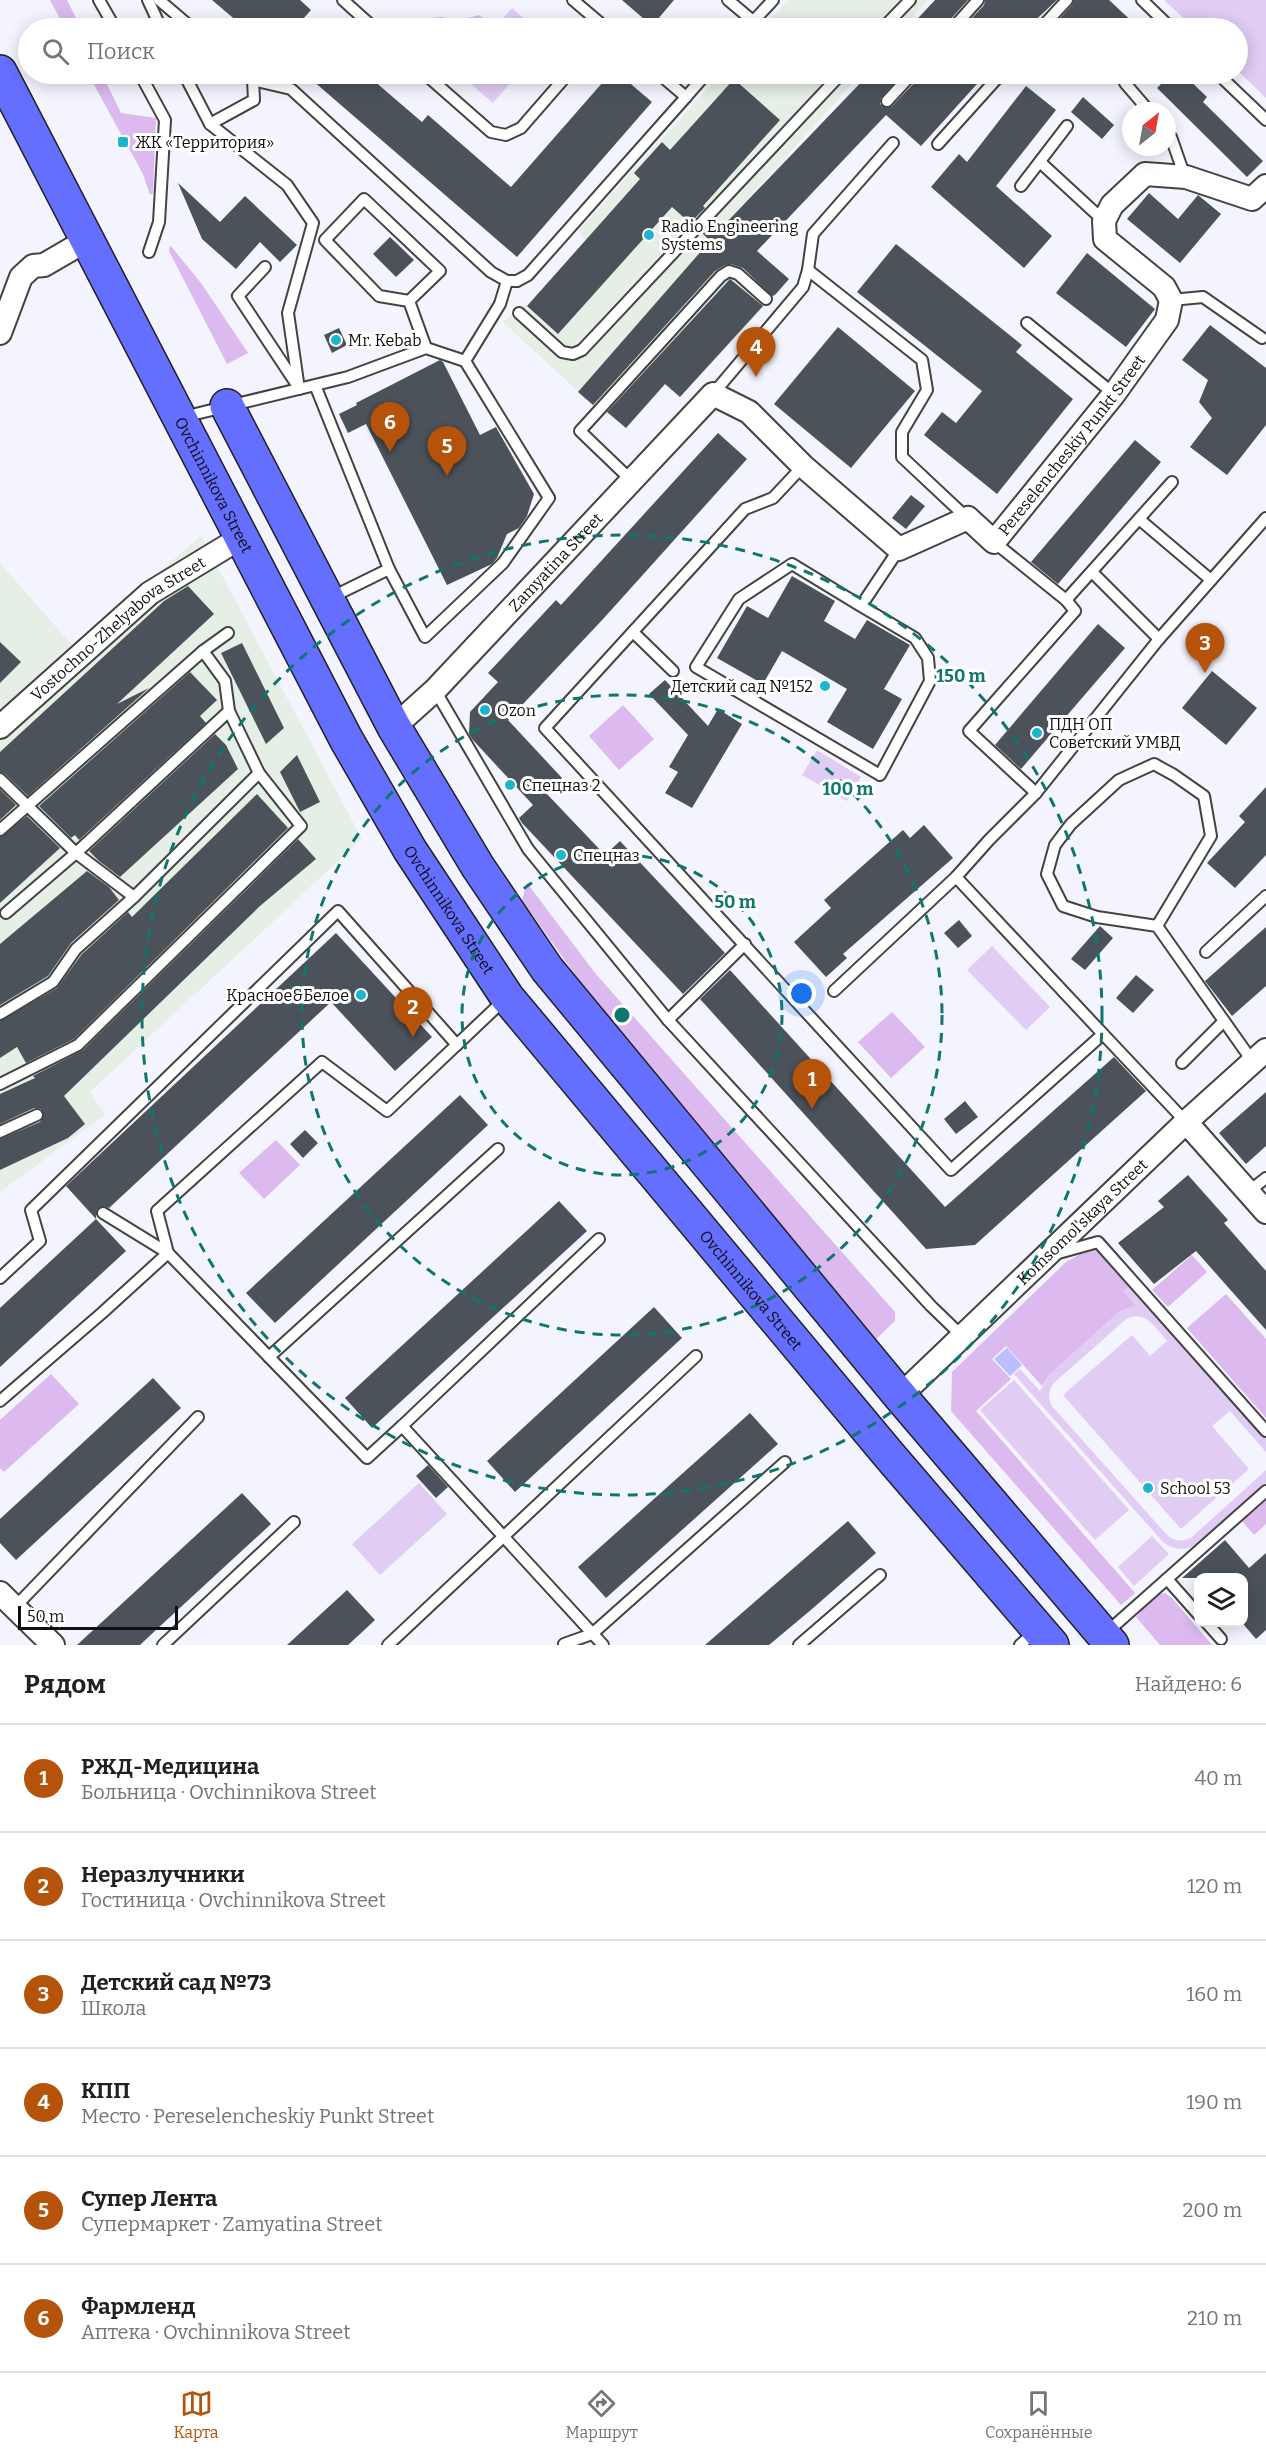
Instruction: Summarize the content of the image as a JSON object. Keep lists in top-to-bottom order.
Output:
{
  "streets": {
    "main road": ["Ovchinnikova Street"],
    "street": [
      "Pereselencheskiy Punkt Street",
      "Zamyatina Street",
      "Vostochno-Zhelyabova Street",
      "Komsomol'skaya Street"
    ]
  },
  "crossings": [
    ["Ovchinnikova Street", "Vostochno-Zhelyabova Street"]
  ],
  "places": {
    "transit": ["ЖК «Территория»"],
    "other": [
      "Radio Engineering Systems",
      "Mr. Kebab",
      "Детский сад №152",
      "Ozon",
      "ПДН ОП Советский УМВД",
      "Спецназ 2",
      "Спецназ",
      "Красное&Белое",
      "School 53"
    ]
  },
  "scale_bar": "50 m",
  "north": "top right",
  "page": {
    "search": "Поиск",
    "pins": [
      "4",
      "6",
      "5",
      "3",
      "2",
      "1"
    ],
    "scale": "50 m",
    "heading": ["Рядом", "Найдено: 6"],
    "list": [
      {
        "mark": "1",
        "name": "РЖД-Медицина",
        "note": "Больница · Ovchinnikova Street",
        "value": "40 m"
      },
      {
        "mark": "2",
        "name": "Неразлучники",
        "note": "Гостиница · Ovchinnikova Street",
        "value": "120 m"
      },
      {
        "mark": "3",
        "name": "Детский сад №73",
        "note": "Школа",
        "value": "160 m"
      },
      {
        "mark": "4",
        "name": "КПП",
        "note": "Место · Pereselencheskiy Punkt Street",
        "value": "190 m"
      },
      {
        "mark": "5",
        "name": "Супер Лента",
        "note": "Супермаркет · Zamyatina Street",
        "value": "200 m"
      },
      {
        "mark": "6",
        "name": "Фармленд",
        "note": "Аптека · Ovchinnikova Street",
        "value": "210 m"
      }
    ],
    "nav": ["Карта", "Маршрут", "Сохранённые"]
  },
  "rings": ["150 m", "100 m", "50 m"]
}
